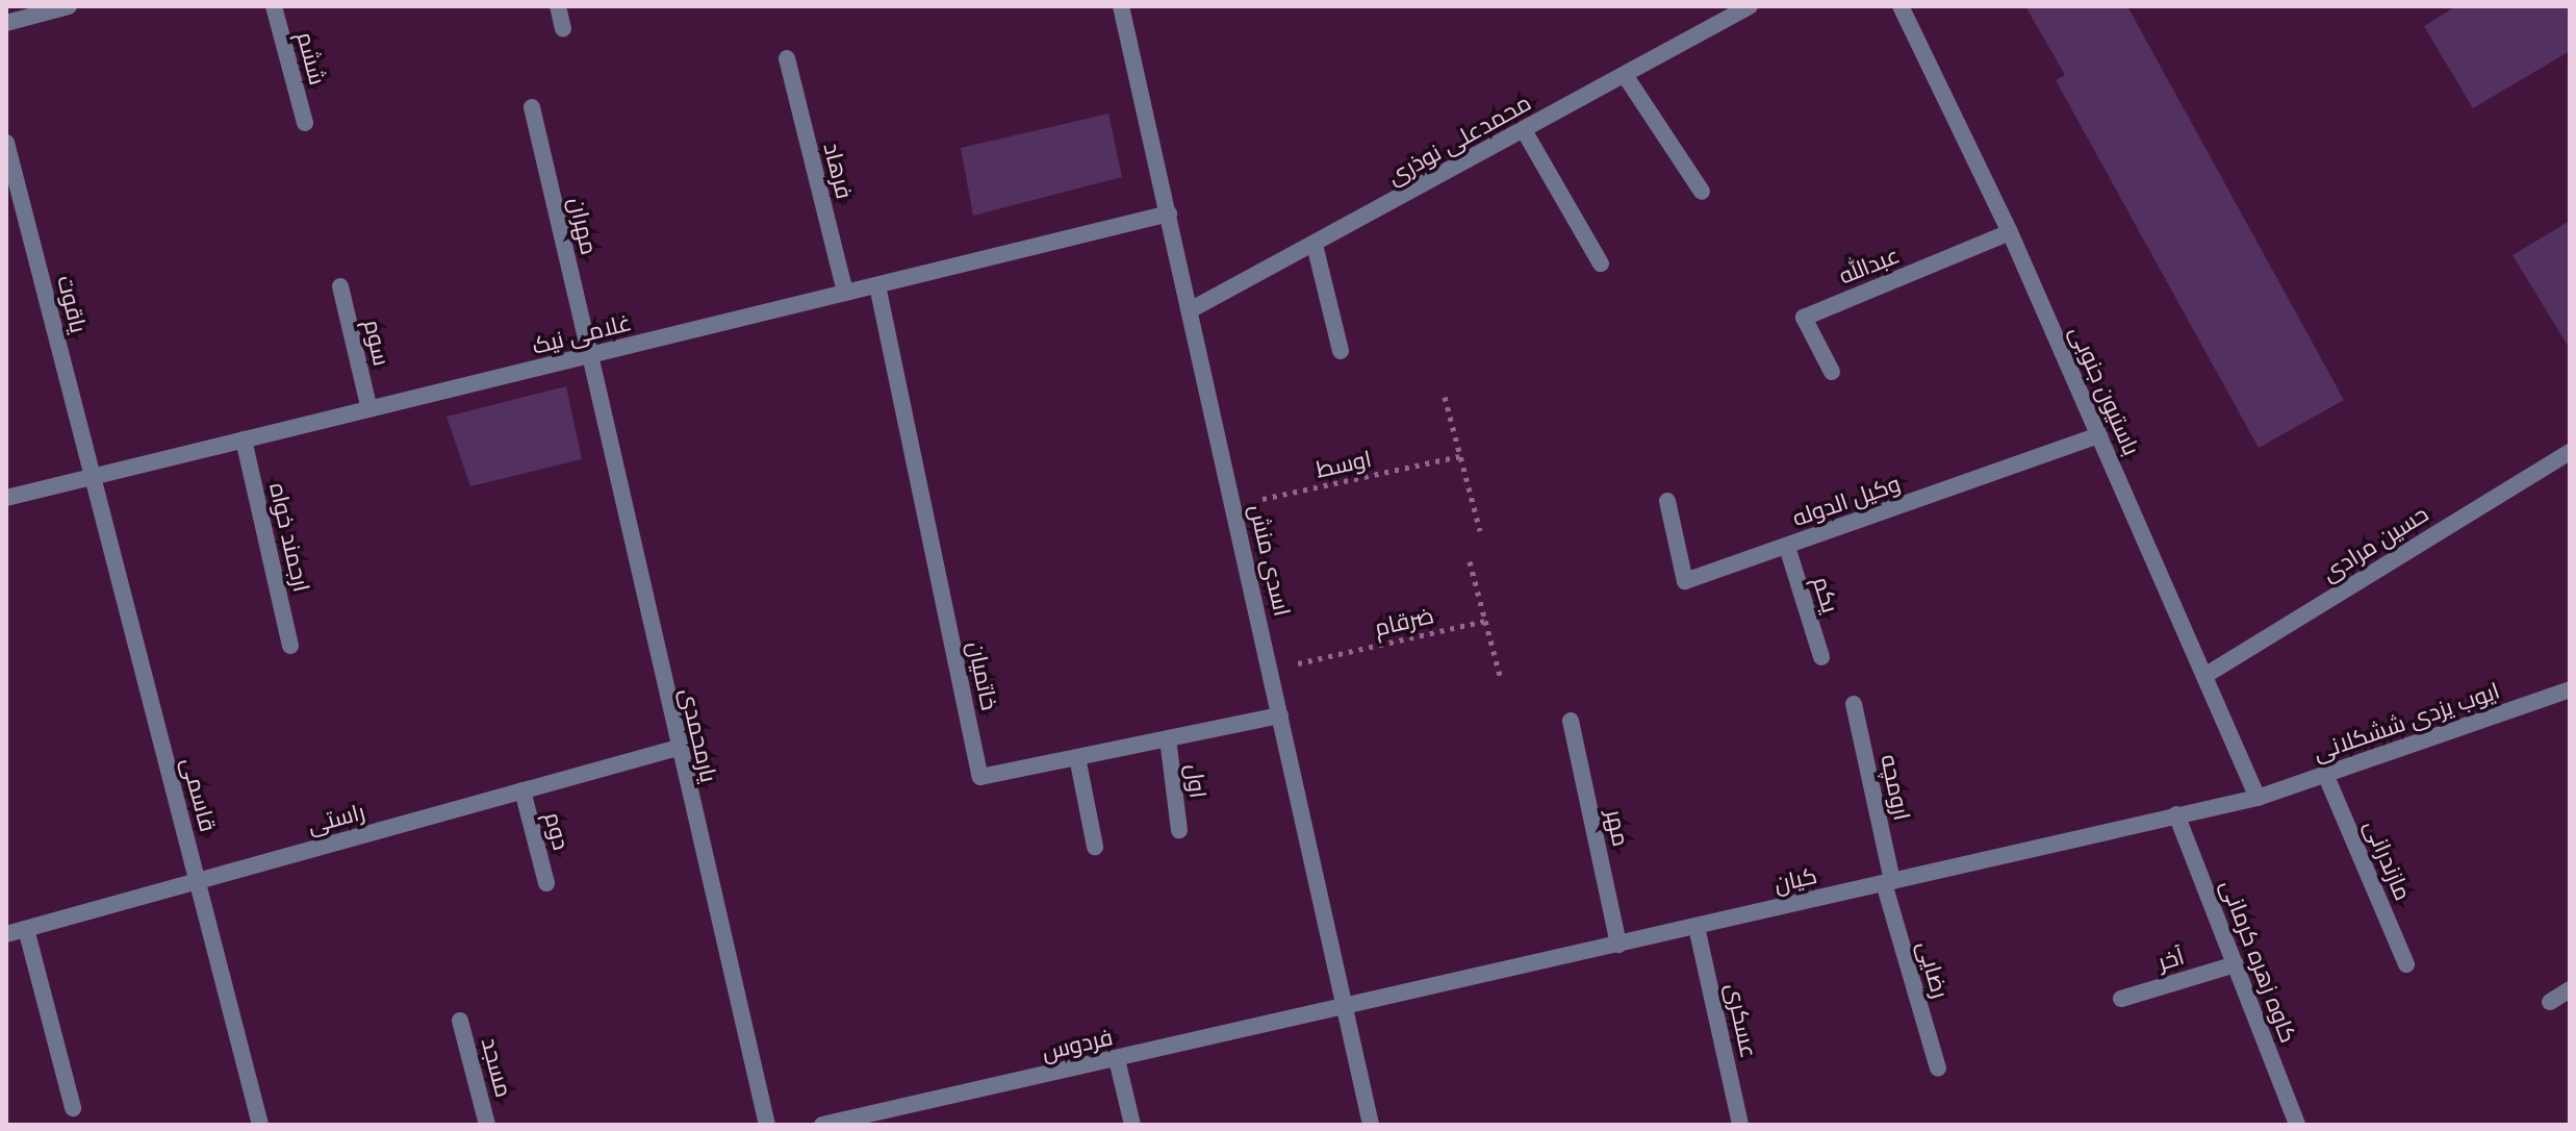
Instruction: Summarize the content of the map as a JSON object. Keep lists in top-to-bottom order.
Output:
{
  "streets": {
    "street": [
      "ششم",
      "محمدعلی نوذری",
      "فرهاد",
      "مهران",
      "عبدالله",
      "یاقوت",
      "غلامی نیک",
      "سوم",
      "باستیون جنوبی",
      "وکیل الدوله",
      "ارجمند خواه",
      "حسین مرادی",
      "اسدی منش",
      "یکم",
      "خاتمیان",
      "ایوب یزدی ششکلانی",
      "یارمحمدی",
      "اول",
      "ارومچه",
      "قاسمی",
      "راستی",
      "مهر",
      "دوم",
      "مازندرانی",
      "کیان",
      "آخر",
      "کاوه زهره کرمانی",
      "رضایی",
      "عسکری",
      "فردوس",
      "مسجد"
    ],
    "path": ["اوسط", "ضرقام"]
  },
  "crossings": [
    ["محمدعلی نوذری", "اسدی منش"],
    ["فرهاد", "غلامی نیک"],
    ["مهران", "غلامی نیک"],
    ["مهران", "یارمحمدی"],
    ["عبدالله", "باستیون جنوبی"],
    ["یاقوت", "غلامی نیک"],
    ["یاقوت", "قاسمی"],
    ["غلامی نیک", "سوم"],
    ["غلامی نیک", "ارجمند خواه"],
    ["غلامی نیک", "اسدی منش"],
    ["غلامی نیک", "خاتمیان"],
    ["غلامی نیک", "یارمحمدی"],
    ["غلامی نیک", "قاسمی"],
    ["باستیون جنوبی", "وکیل الدوله"],
    ["باستیون جنوبی", "حسین مرادی"],
    ["باستیون جنوبی", "ایوب یزدی ششکلانی"],
    ["باستیون جنوبی", "کیان"],
    ["اوسط", "اسدی منش"],
    ["وکیل الدوله", "یکم"],
    ["اسدی منش", "ضرقام"],
    ["اسدی منش", "خاتمیان"],
    ["اسدی منش", "کیان"],
    ["اسدی منش", "فردوس"],
    ["خاتمیان", "اول"],
    ["ایوب یزدی ششکلانی", "مازندرانی"],
    ["ایوب یزدی ششکلانی", "کیان"],
    ["یارمحمدی", "راستی"],
    ["ارومچه", "کیان"],
    ["ارومچه", "رضایی"],
    ["قاسمی", "راستی"],
    ["راستی", "دوم"],
    ["مهر", "کیان"],
    ["کیان", "کاوه زهره کرمانی"],
    ["کیان", "رضایی"],
    ["کیان", "عسکری"],
    ["کیان", "فردوس"],
    ["آخر", "کاوه زهره کرمانی"]
  ]
}
